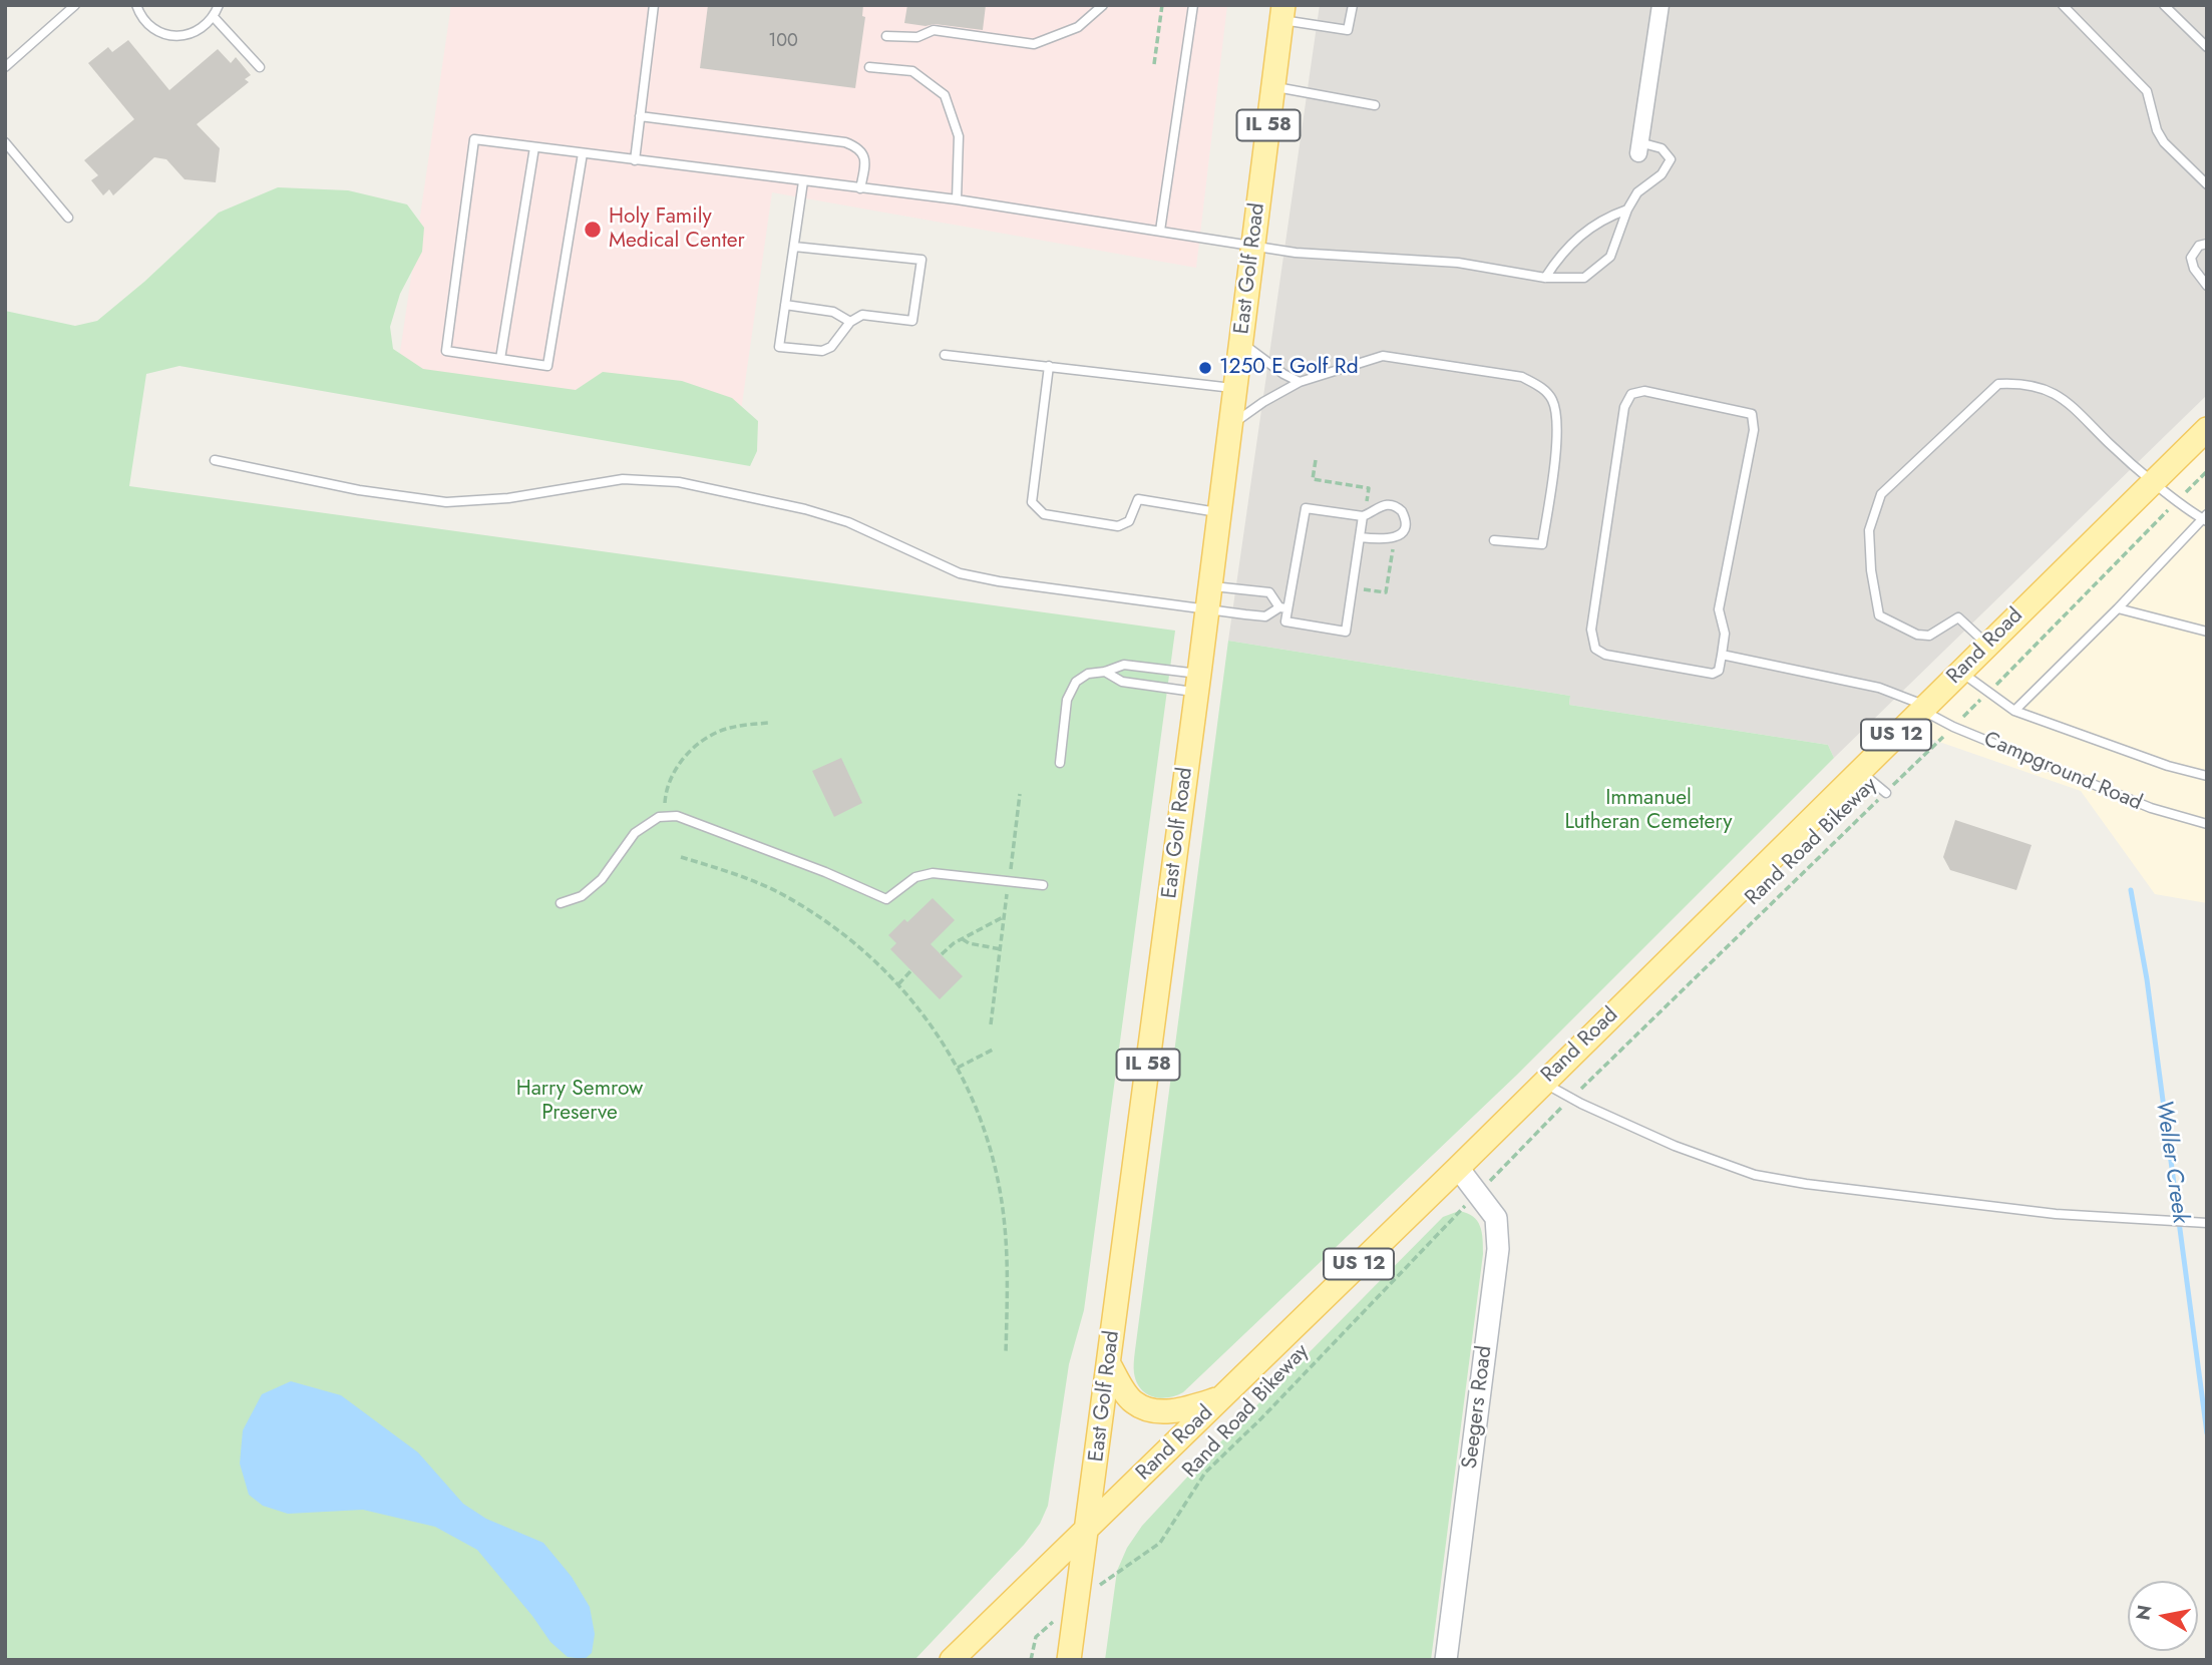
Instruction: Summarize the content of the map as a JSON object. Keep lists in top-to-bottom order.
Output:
{
  "streets": {
    "main road": [
      "IL 58",
      "East Golf Road",
      "Rand Road",
      "US 12"
    ],
    "street": ["Seegers Road"],
    "lane": ["Campground Road"],
    "path": ["Rand Road Bikeway"]
  },
  "crossings": [
    ["East Golf Road", "Rand Road"],
    ["Rand Road", "Campground Road"],
    ["Rand Road", "Seegers Road"],
    ["Campground Road", "Rand Road Bikeway"]
  ],
  "water": ["Weller Creek"],
  "parks": ["Immanuel Lutheran Cemetery", "Harry Semrow Preserve"],
  "places": ["Holy Family Medical Center", "1250 E Golf Rd"],
  "house_numbers": ["100"],
  "north": "left"
}
